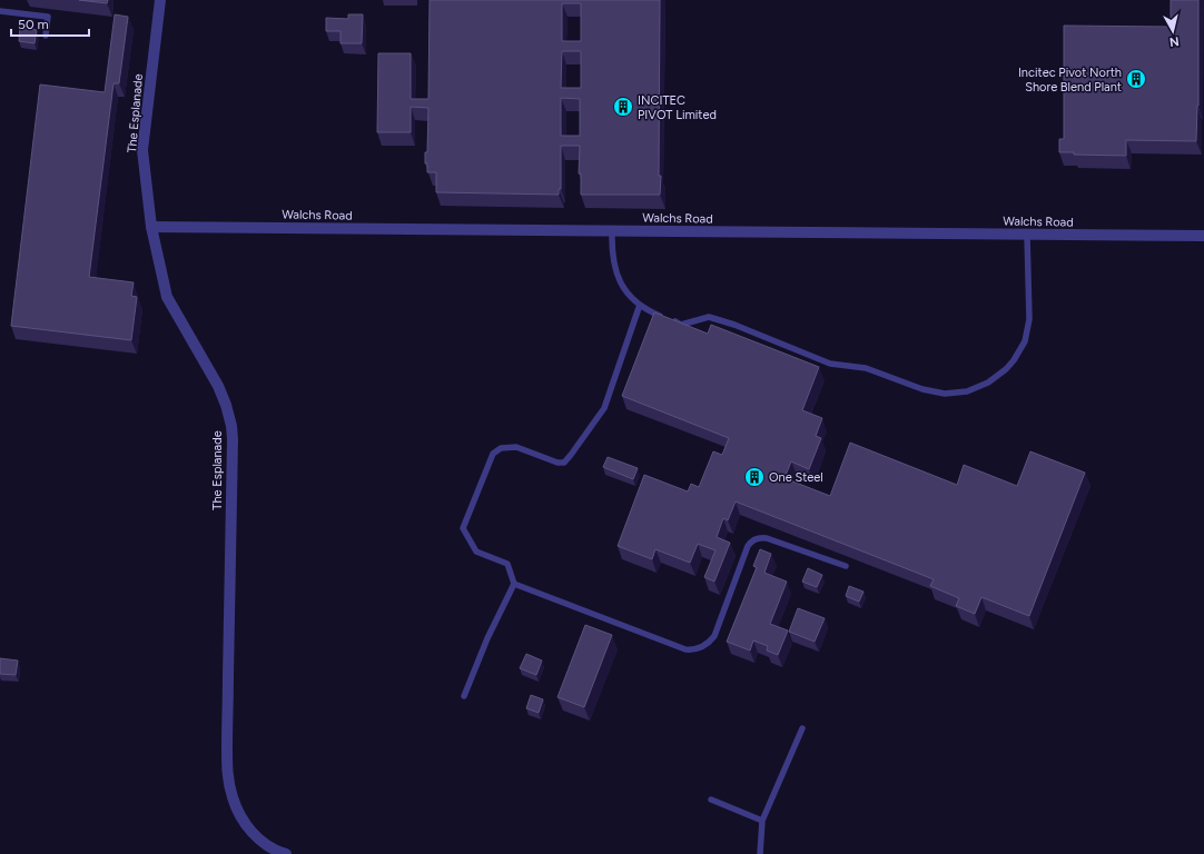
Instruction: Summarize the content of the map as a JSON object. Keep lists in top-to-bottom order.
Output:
{
  "streets": {
    "street": ["The Esplanade", "Walchs Road"]
  },
  "crossings": [
    ["The Esplanade", "Walchs Road"]
  ],
  "places": {
    "building": ["Incitec Pivot North Shore Blend Plant", "INCITEC PIVOT Limited", "One Steel"]
  },
  "scale_bar": "50 m",
  "north": "bottom"
}
